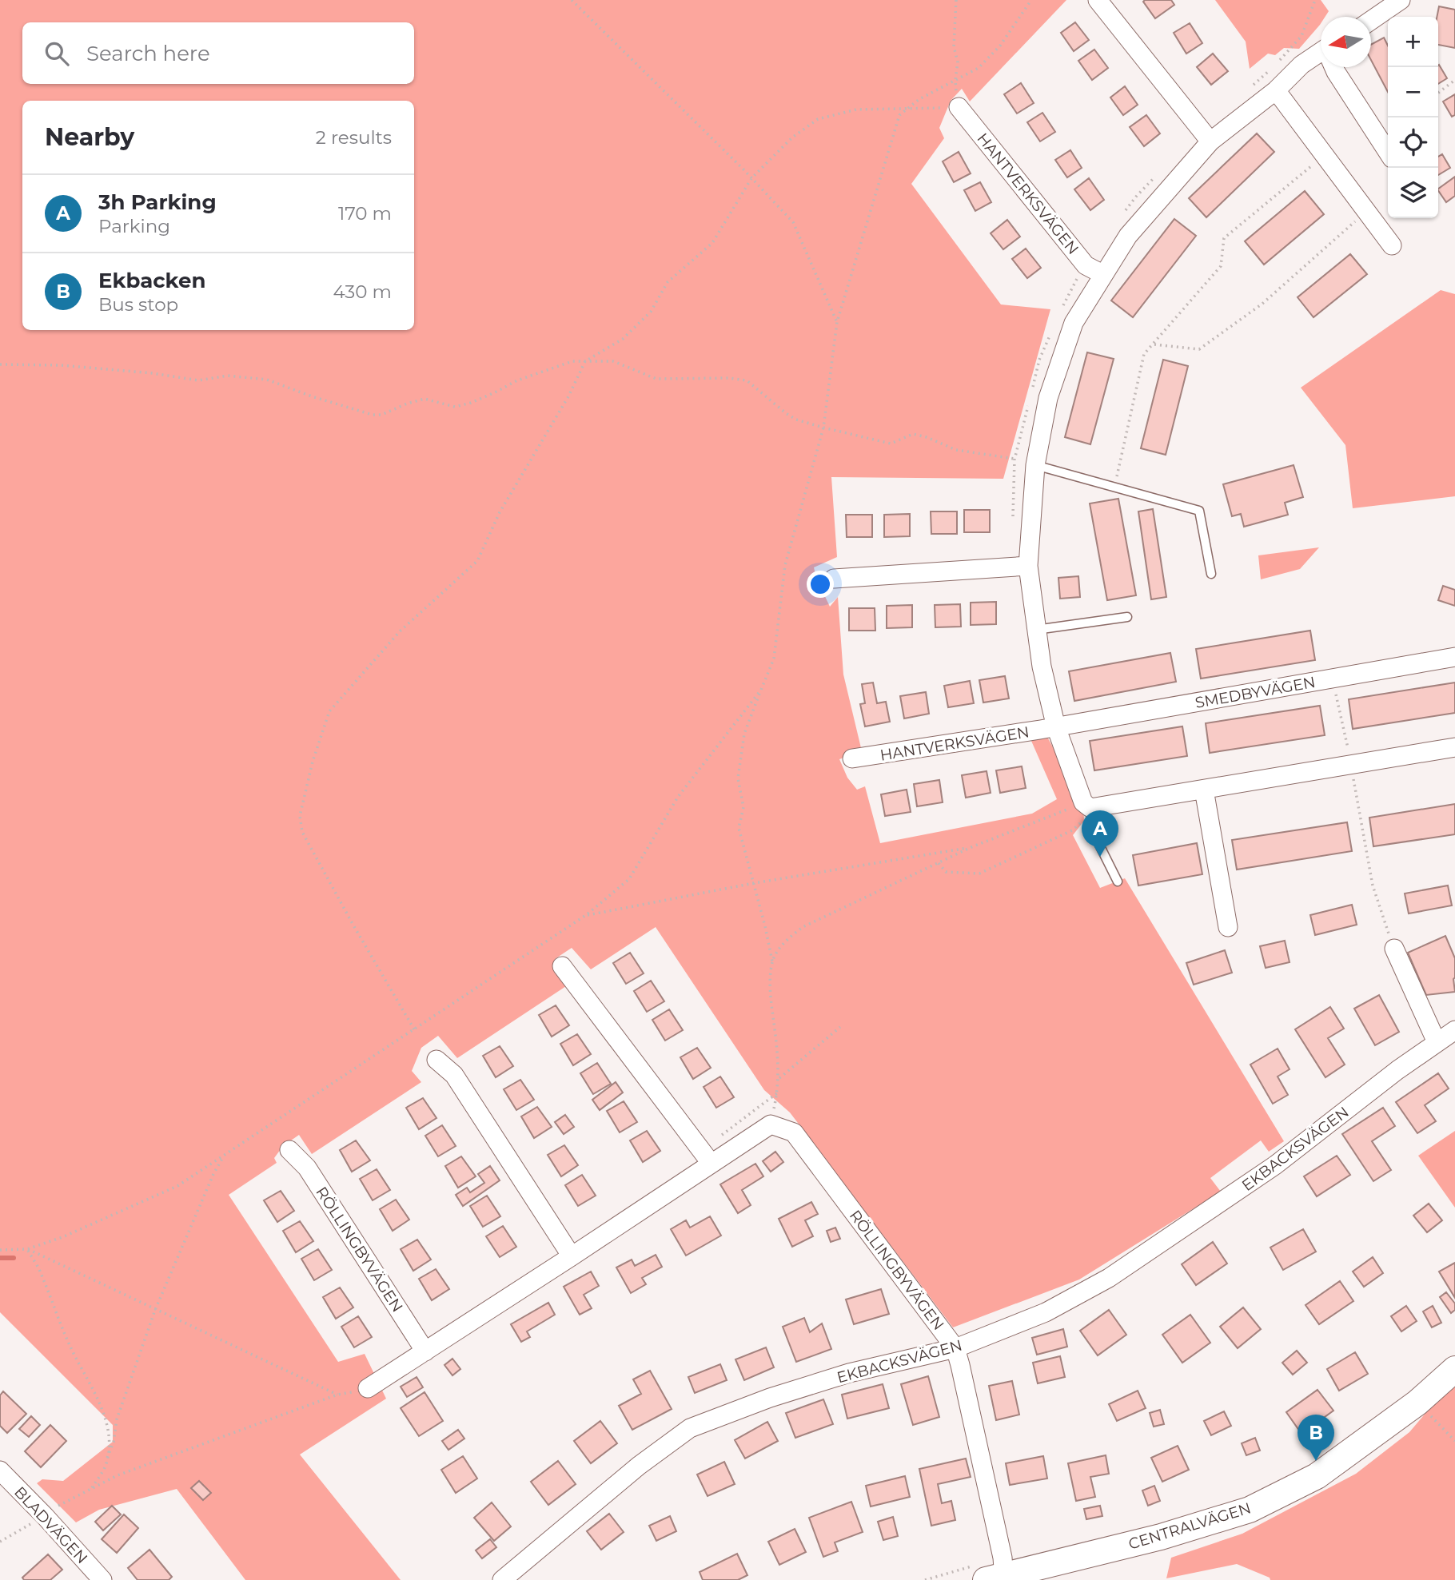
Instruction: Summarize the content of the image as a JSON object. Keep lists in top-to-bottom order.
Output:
{
  "streets": {
    "street": [
      "HANTVERKSVÄGEN",
      "SMEDBYVÄGEN",
      "EKBACKSVÄGEN",
      "RÖLLINGBYVÄGEN",
      "BLADVÄGEN",
      "CENTRALVÄGEN"
    ]
  },
  "crossings": [
    ["HANTVERKSVÄGEN", "SMEDBYVÄGEN"],
    ["EKBACKSVÄGEN", "RÖLLINGBYVÄGEN"],
    ["RÖLLINGBYVÄGEN", "CENTRALVÄGEN"]
  ],
  "north": "left",
  "page": {
    "map_buttons": ["+", "−"],
    "search": "Search here",
    "heading": ["Nearby", "2 results"],
    "list": [
      {
        "mark": "A",
        "name": "3h Parking",
        "note": "Parking",
        "value": "170 m"
      },
      {
        "mark": "B",
        "name": "Ekbacken",
        "note": "Bus stop",
        "value": "430 m"
      }
    ],
    "pins": ["A", "B"]
  }
}
